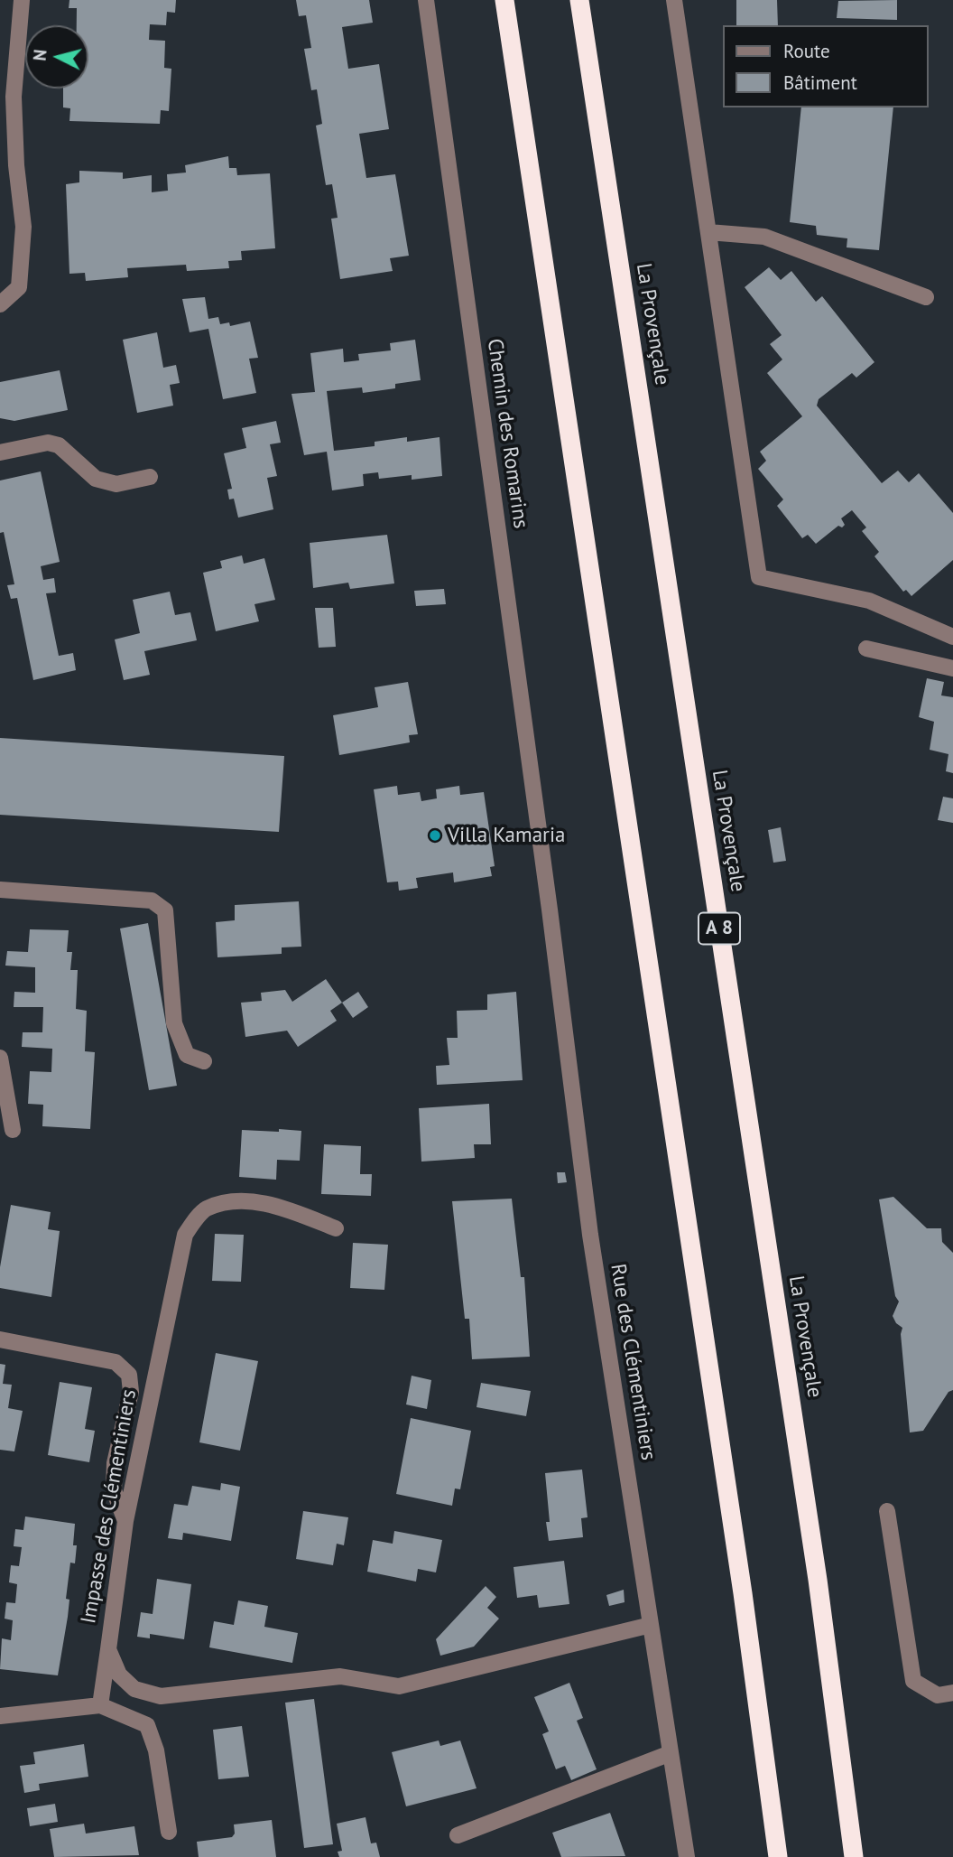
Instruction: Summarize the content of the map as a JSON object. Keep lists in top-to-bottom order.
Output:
{
  "streets": {
    "highway": ["La Provençale", "A 8"],
    "street": ["Chemin des Romarins", "Rue des Clémentiniers", "Impasse des Clémentiniers"]
  },
  "crossings": [
    ["Chemin des Romarins", "Rue des Clémentiniers"],
    ["Rue des Clémentiniers", "Impasse des Clémentiniers"]
  ],
  "places": ["Villa Kamaria"],
  "legend": ["Route", "Bâtiment"],
  "north": "left"
}
